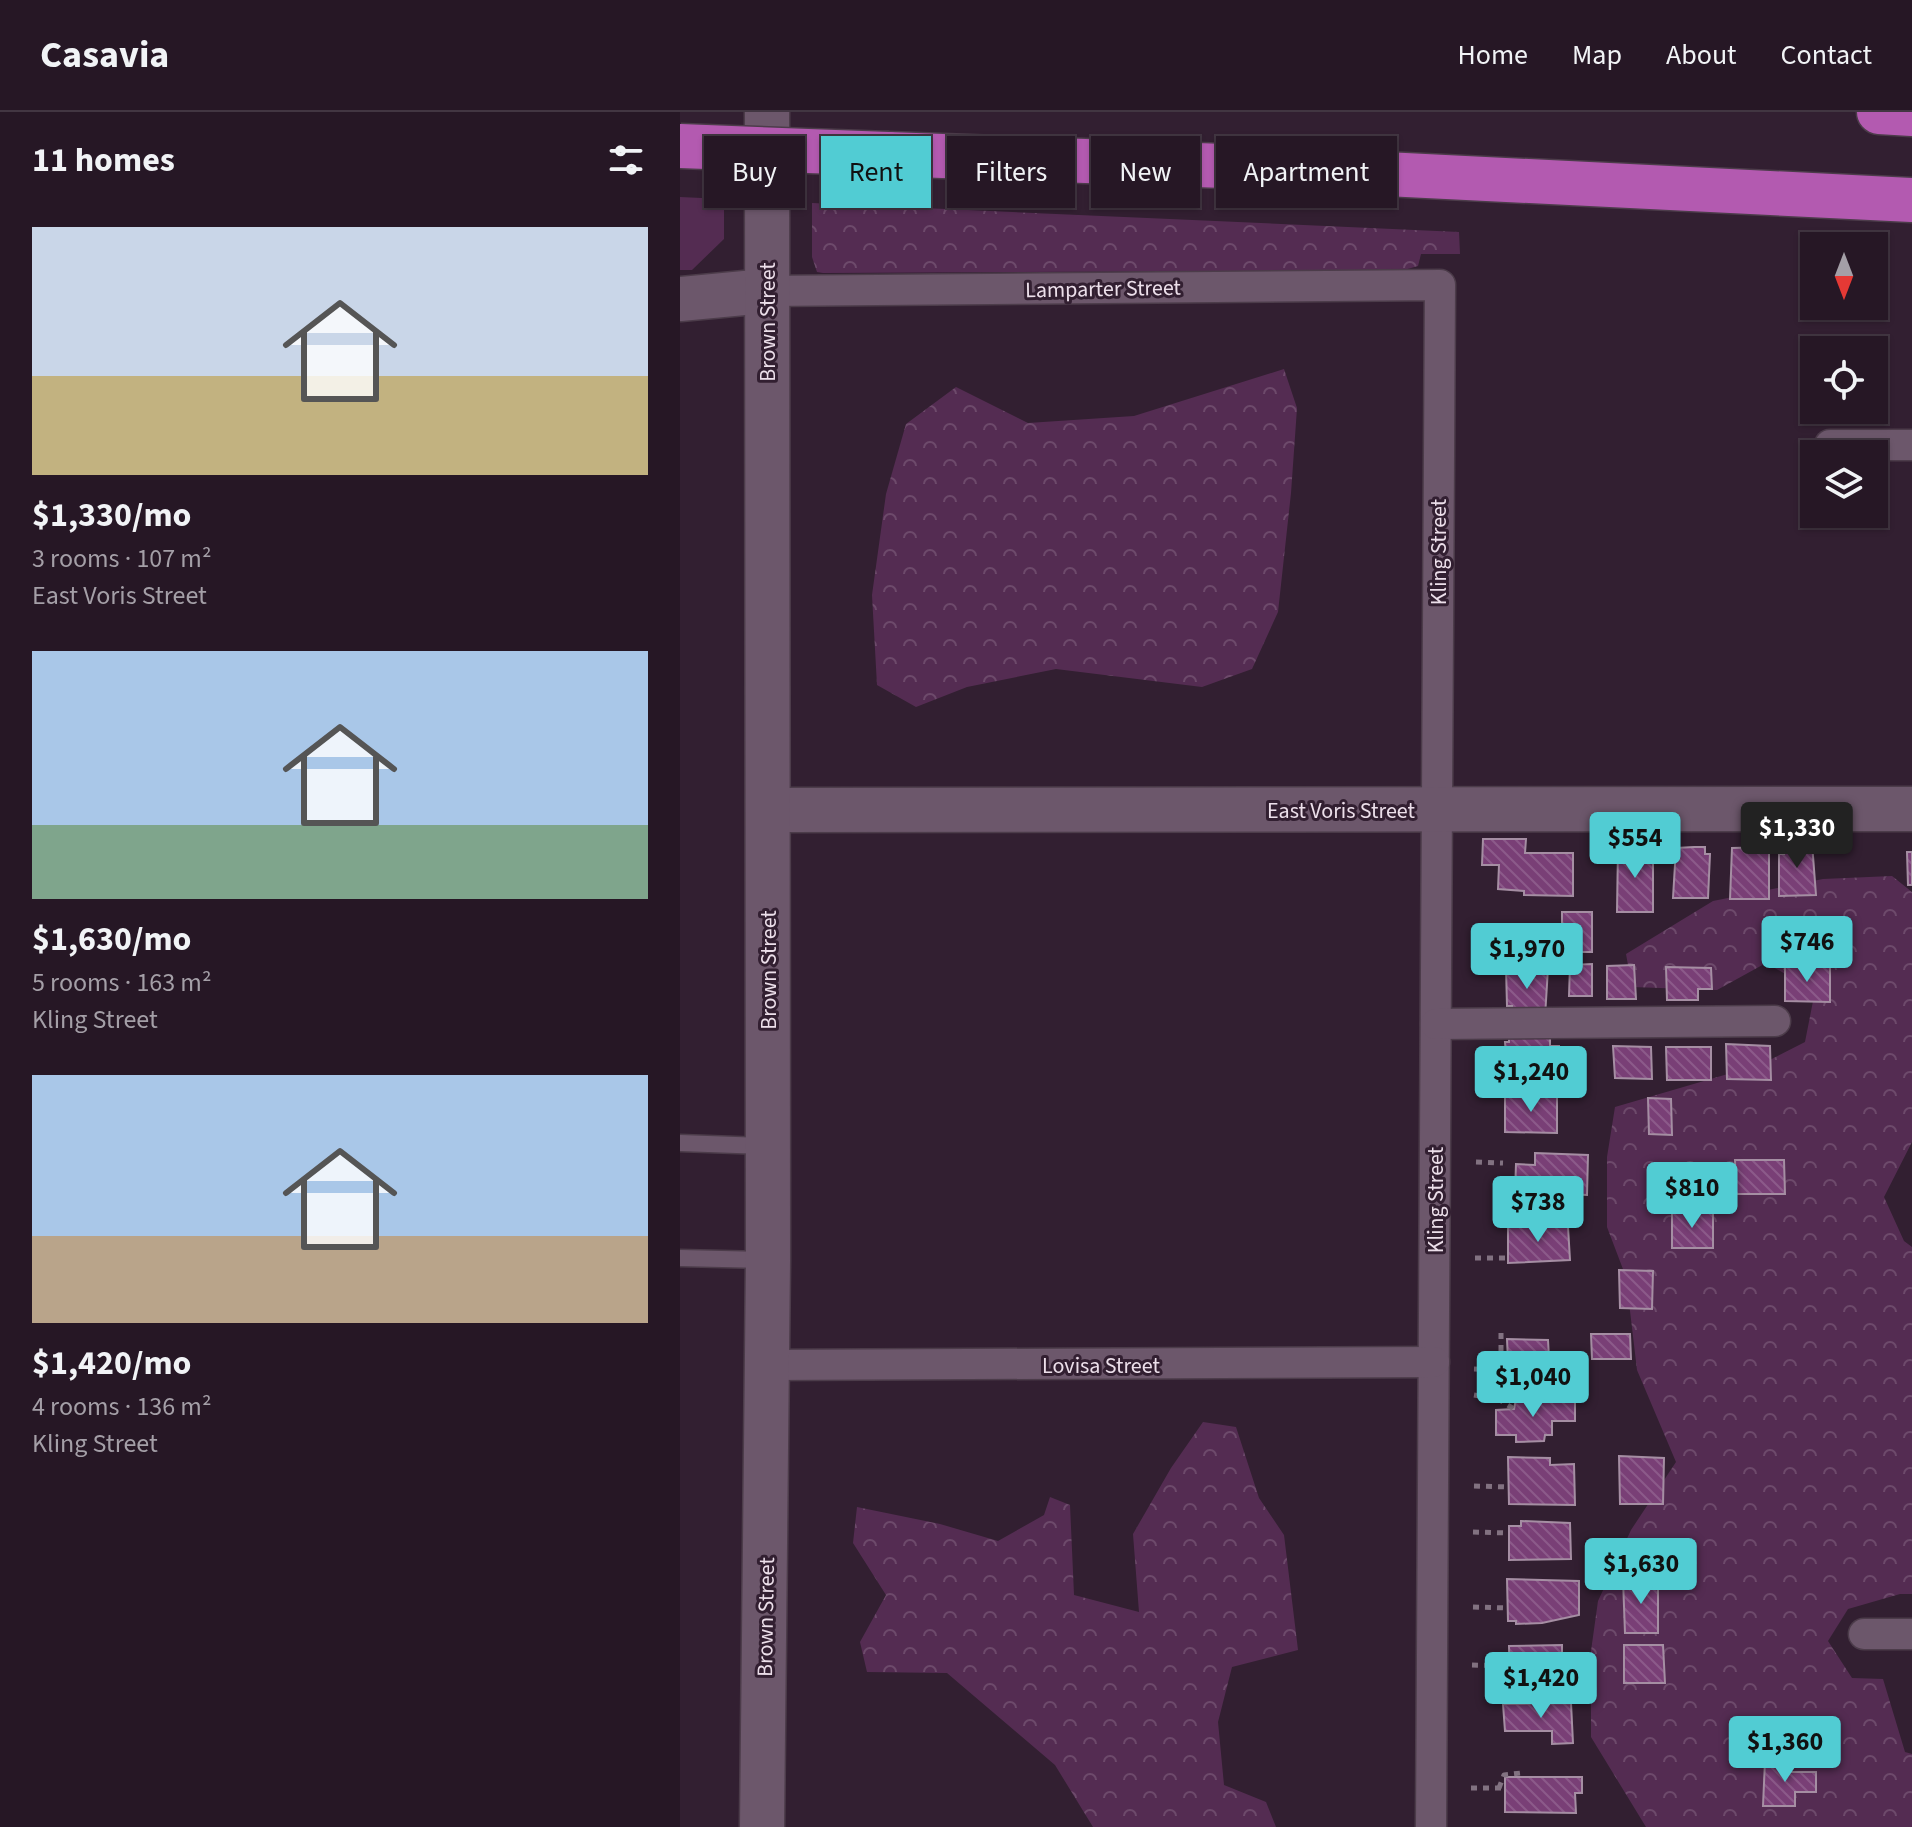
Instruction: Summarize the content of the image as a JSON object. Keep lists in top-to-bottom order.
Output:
{
  "streets": {
    "main road": ["Brown Street", "East Voris Street"],
    "street": ["Lamparter Street", "Kling Street", "Lovisa Street"]
  },
  "crossings": [
    ["Lamparter Street", "Brown Street"],
    ["Lamparter Street", "Kling Street"],
    ["Brown Street", "East Voris Street"],
    ["Brown Street", "Lovisa Street"],
    ["Kling Street", "East Voris Street"],
    ["Kling Street", "Lovisa Street"]
  ],
  "north": "bottom",
  "page": {
    "header": "Casavia",
    "nav": [
      "Home",
      "Map",
      "About",
      "Contact"
    ],
    "heading": "11 homes",
    "chip": [
      "Buy",
      "Rent",
      "Filters",
      "New",
      "Apartment"
    ],
    "list": [
      {
        "name": "$1,330/mo",
        "note": "3 rooms · 107 m² · East Voris Street"
      },
      {
        "name": "$1,630/mo",
        "note": "5 rooms · 163 m² · Kling Street"
      },
      {
        "name": "$1,420/mo",
        "note": "4 rooms · 136 m² · Kling Street"
      }
    ],
    "price": [
      "$1,330",
      "$554",
      "$746",
      "$1,970",
      "$1,240",
      "$810",
      "$738",
      "$1,040",
      "$1,630",
      "$1,420",
      "$1,360"
    ]
  }
}
